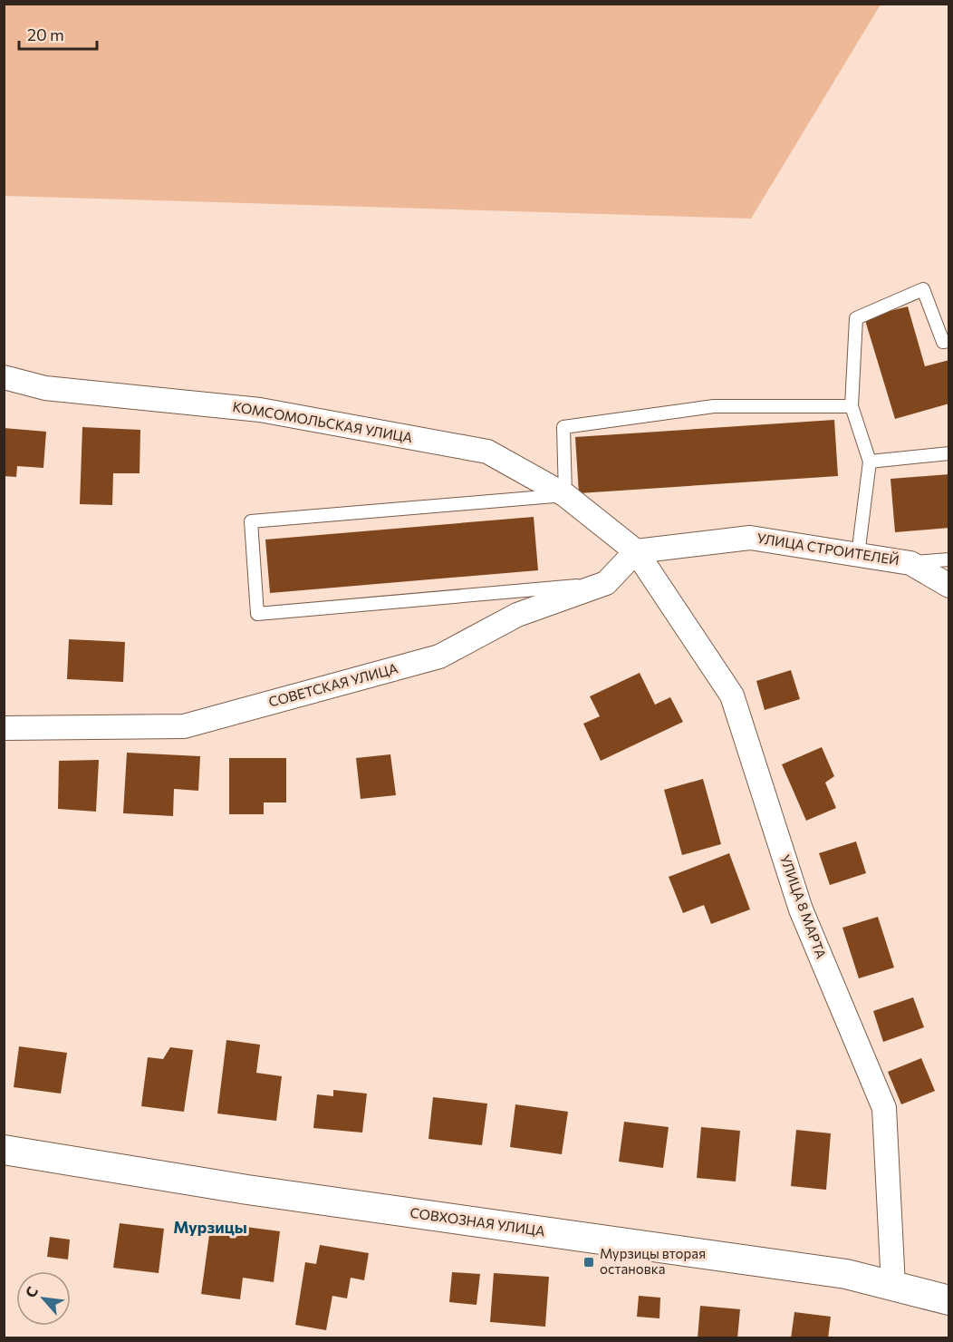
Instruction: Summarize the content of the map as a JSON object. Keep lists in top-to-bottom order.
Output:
{
  "streets": {
    "street": [
      "КОМСОМОЛЬСКАЯ УЛИЦА",
      "УЛИЦА СТРОИТЕЛЕЙ",
      "СОВЕТСКАЯ УЛИЦА",
      "УЛИЦА 8 МАРТА",
      "СОВХОЗНАЯ УЛИЦА"
    ]
  },
  "crossings": [
    ["КОМСОМОЛЬСКАЯ УЛИЦА", "УЛИЦА СТРОИТЕЛЕЙ"],
    ["КОМСОМОЛЬСКАЯ УЛИЦА", "СОВЕТСКАЯ УЛИЦА"],
    ["КОМСОМОЛЬСКАЯ УЛИЦА", "УЛИЦА 8 МАРТА"],
    ["УЛИЦА СТРОИТЕЛЕЙ", "СОВЕТСКАЯ УЛИЦА"],
    ["УЛИЦА СТРОИТЕЛЕЙ", "УЛИЦА 8 МАРТА"],
    ["СОВЕТСКАЯ УЛИЦА", "УЛИЦА 8 МАРТА"],
    ["УЛИЦА 8 МАРТА", "СОВХОЗНАЯ УЛИЦА"]
  ],
  "districts": ["Мурзицы"],
  "places": {
    "transit": ["Мурзицы вторая остановка"]
  },
  "scale_bar": "20 m",
  "north": "top left"
}
